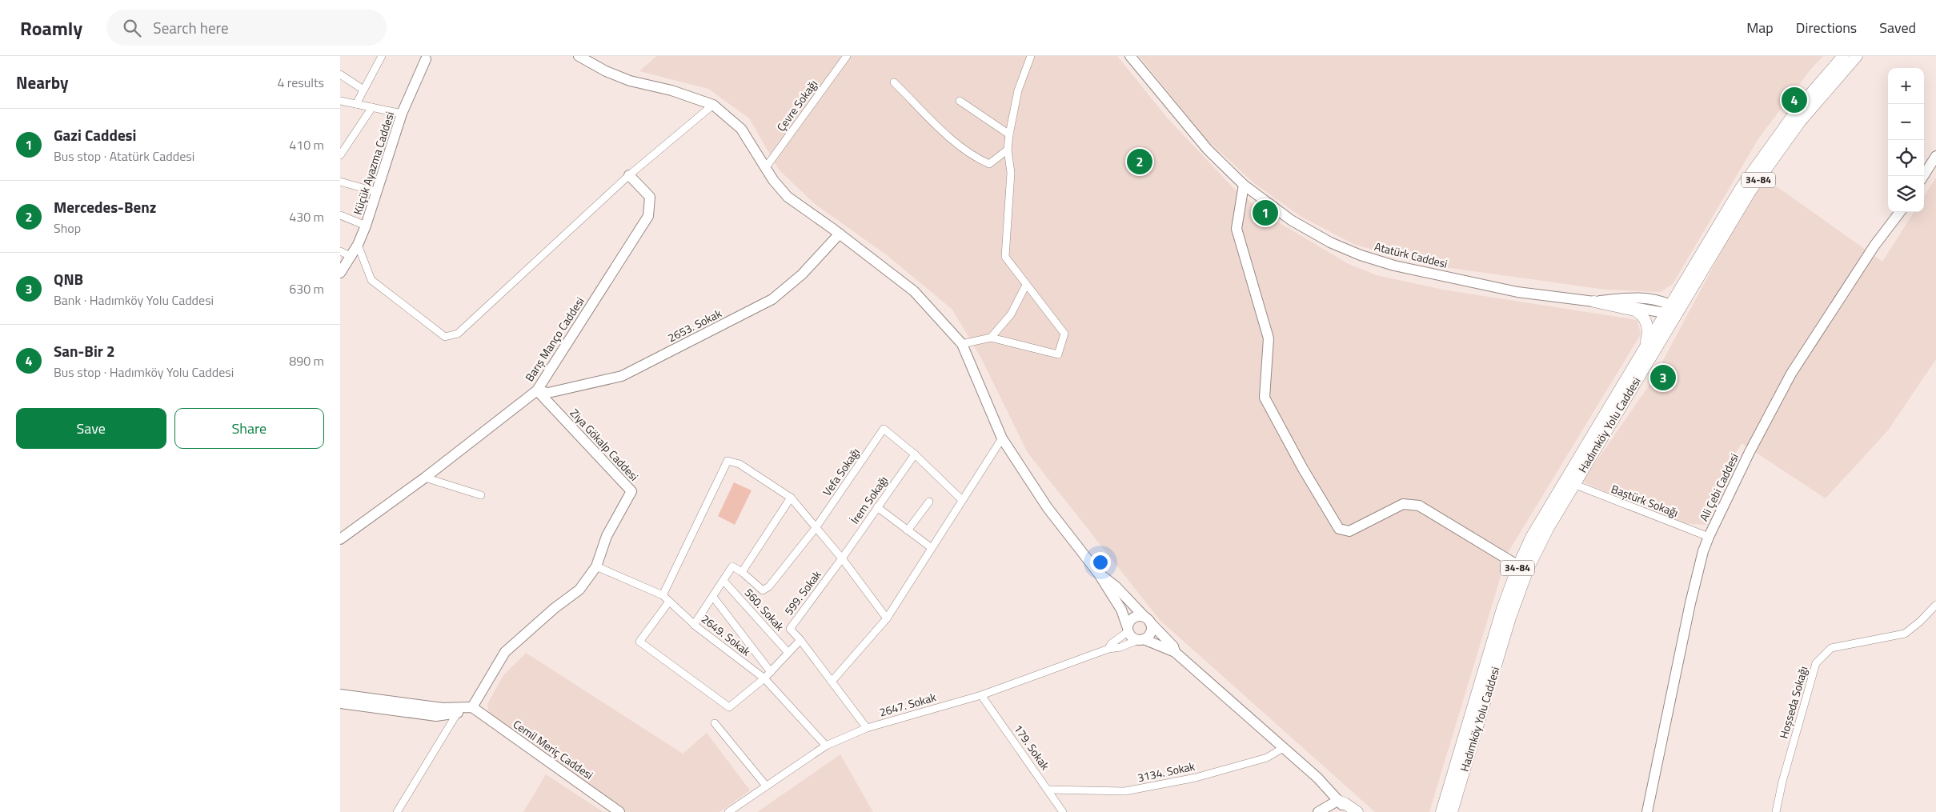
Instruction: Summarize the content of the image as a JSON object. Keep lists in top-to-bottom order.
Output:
{
  "streets": {
    "main road": ["34-84", "Hadımköy Yolu Caddesi"],
    "street": [
      "Çevre Sokağı",
      "Küçük Ayazma Caddesi",
      "Atatürk Caddesi",
      "2653. Sokak",
      "Barış Manço Caddesi",
      "Ziya Gökalp Caddesi",
      "Vefa Sokağı",
      "Ali Çebi Caddesi",
      "İrem Sokağı",
      "Baştürk Sokağı",
      "599. Sokak",
      "560. Sokak",
      "2649. Sokak",
      "Hoşseda Sokağı",
      "2647. Sokak",
      "179. Sokak",
      "Cemil Meriç Caddesi",
      "3134. Sokak"
    ]
  },
  "crossings": [
    ["Atatürk Caddesi", "Hadımköy Yolu Caddesi"],
    ["2653. Sokak", "Barış Manço Caddesi"],
    ["2653. Sokak", "Ziya Gökalp Caddesi"],
    ["Barış Manço Caddesi", "Ziya Gökalp Caddesi"],
    ["Hadımköy Yolu Caddesi", "Baştürk Sokağı"],
    ["Ziya Gökalp Caddesi", "2649. Sokak"],
    ["Ziya Gökalp Caddesi", "Cemil Meriç Caddesi"],
    ["Vefa Sokağı", "İrem Sokağı"],
    ["Ali Çebi Caddesi", "Baştürk Sokağı"],
    ["İrem Sokağı", "599. Sokak"],
    ["2649. Sokak", "2647. Sokak"],
    ["2647. Sokak", "179. Sokak"],
    ["179. Sokak", "3134. Sokak"]
  ],
  "page": {
    "header": "Roamly",
    "search": "Search here",
    "nav": ["Map", "Directions", "Saved"],
    "heading": ["Nearby", "4 results"],
    "map_buttons": ["+", "−"],
    "pins": [
      "4",
      "2",
      "1",
      "3"
    ],
    "list": [
      {
        "mark": "1",
        "name": "Gazi Caddesi",
        "note": "Bus stop · Atatürk Caddesi",
        "value": "410 m"
      },
      {
        "mark": "2",
        "name": "Mercedes-Benz",
        "note": "Shop",
        "value": "430 m"
      },
      {
        "mark": "3",
        "name": "QNB",
        "note": "Bank · Hadımköy Yolu Caddesi",
        "value": "630 m"
      },
      {
        "mark": "4",
        "name": "San-Bir 2",
        "note": "Bus stop · Hadımköy Yolu Caddesi",
        "value": "890 m"
      }
    ],
    "buttons": ["Save", "Share"]
  }
}
